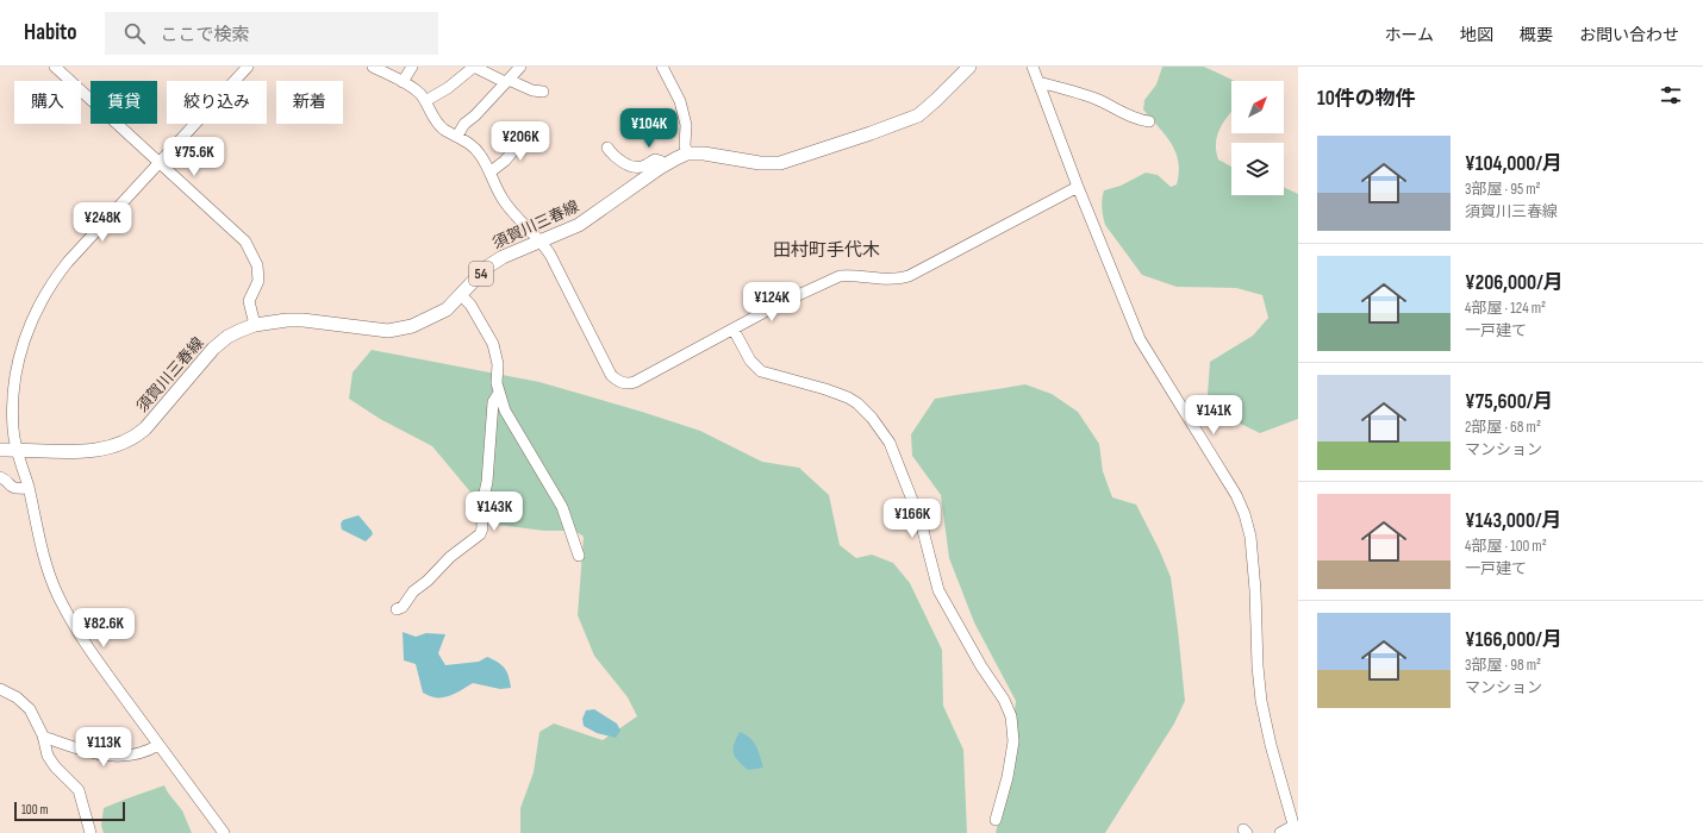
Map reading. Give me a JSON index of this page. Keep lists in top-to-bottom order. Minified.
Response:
{"streets":{"main road":["須賀川三春線","54"]},"districts":["田村町手代木"],"scale_bar":"100 m","north":"top right","page":{"header":"Habito","search":"ここで検索","nav":["ホーム","地図","概要","お問い合わせ"],"heading":"10件の物件","chip":["購入","賃貸","絞り込み","新着"],"price":["¥104K","¥206K","¥75.6K","¥248K","¥124K","¥141K","¥143K","¥166K","¥82.6K","¥113K"],"list":[{"name":"¥104,000/月","note":"3部屋 · 95 m² · 須賀川三春線"},{"name":"¥206,000/月","note":"4部屋 · 124 m² · 一戸建て"},{"name":"¥75,600/月","note":"2部屋 · 68 m² · マンション"},{"name":"¥143,000/月","note":"4部屋 · 100 m² · 一戸建て"},{"name":"¥166,000/月","note":"3部屋 · 98 m² · マンション"}],"scale":"100 m"}}
